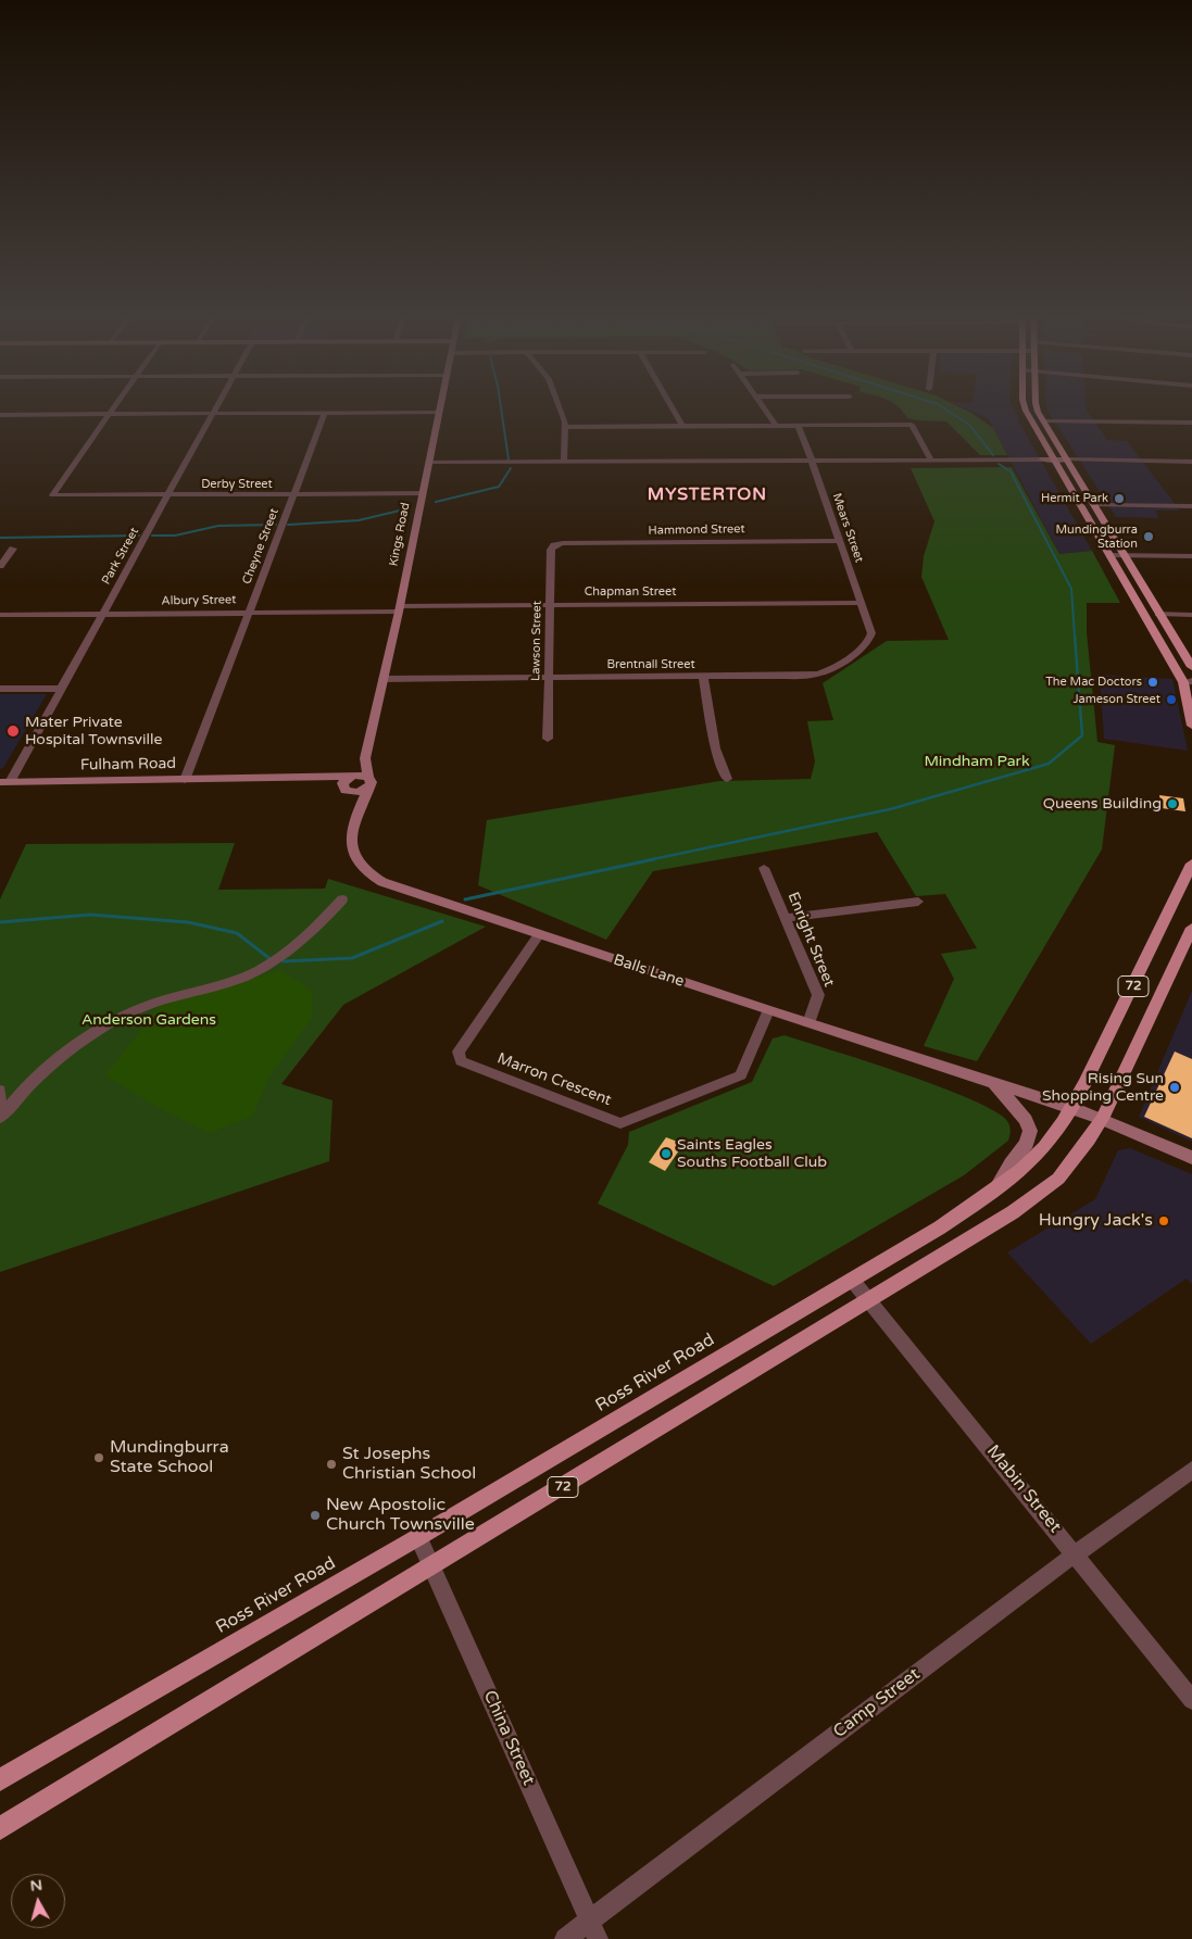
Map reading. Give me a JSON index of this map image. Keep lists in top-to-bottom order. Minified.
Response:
{"streets":{"main road":["Kings Road","Fulham Road","Balls Lane","72","Ross River Road"],"street":["Derby Street","Mears Street","Hammond Street","Cheyne Street","Park Street","Chapman Street","Albury Street","Lawson Street","Brentnall Street","Enright Street","Marron Crescent","Mabin Street","Camp Street","China Street"]},"crossings":[["Derby Street","Kings Road"],["Derby Street","Cheyne Street"],["Derby Street","Park Street"],["Mears Street","Hammond Street"],["Mears Street","Chapman Street"],["Mears Street","Brentnall Street"],["Hammond Street","Lawson Street"],["Kings Road","Chapman Street"],["Kings Road","Albury Street"],["Kings Road","Brentnall Street"],["Kings Road","Fulham Road"],["Kings Road","Balls Lane"],["Cheyne Street","Albury Street"],["Cheyne Street","Fulham Road"],["Park Street","Albury Street"],["Park Street","Fulham Road"],["Chapman Street","Albury Street"],["Chapman Street","Lawson Street"],["Chapman Street","Brentnall Street"],["Lawson Street","Brentnall Street"],["Fulham Road","Balls Lane"],["Enright Street","Balls Lane"],["Balls Lane","72"],["Balls Lane","Marron Crescent"],["Balls Lane","Ross River Road"],["72","Mabin Street"],["72","China Street"],["Ross River Road","Mabin Street"],["Ross River Road","China Street"],["Mabin Street","Camp Street"],["Camp Street","China Street"]],"districts":["MYSTERTON"],"parks":["Mindham Park","Anderson Gardens"],"places":["Hermit Park","Mundingburra Station","The Mac Doctors","Jameson Street","Mater Private Hospital Townsville","Queens Building","Rising Sun Shopping Centre","Saints Eagles Souths Football Club","Hungry Jack's","Mundingburra State School","St Josephs Christian School","New Apostolic Church Townsville"],"north":"top"}
